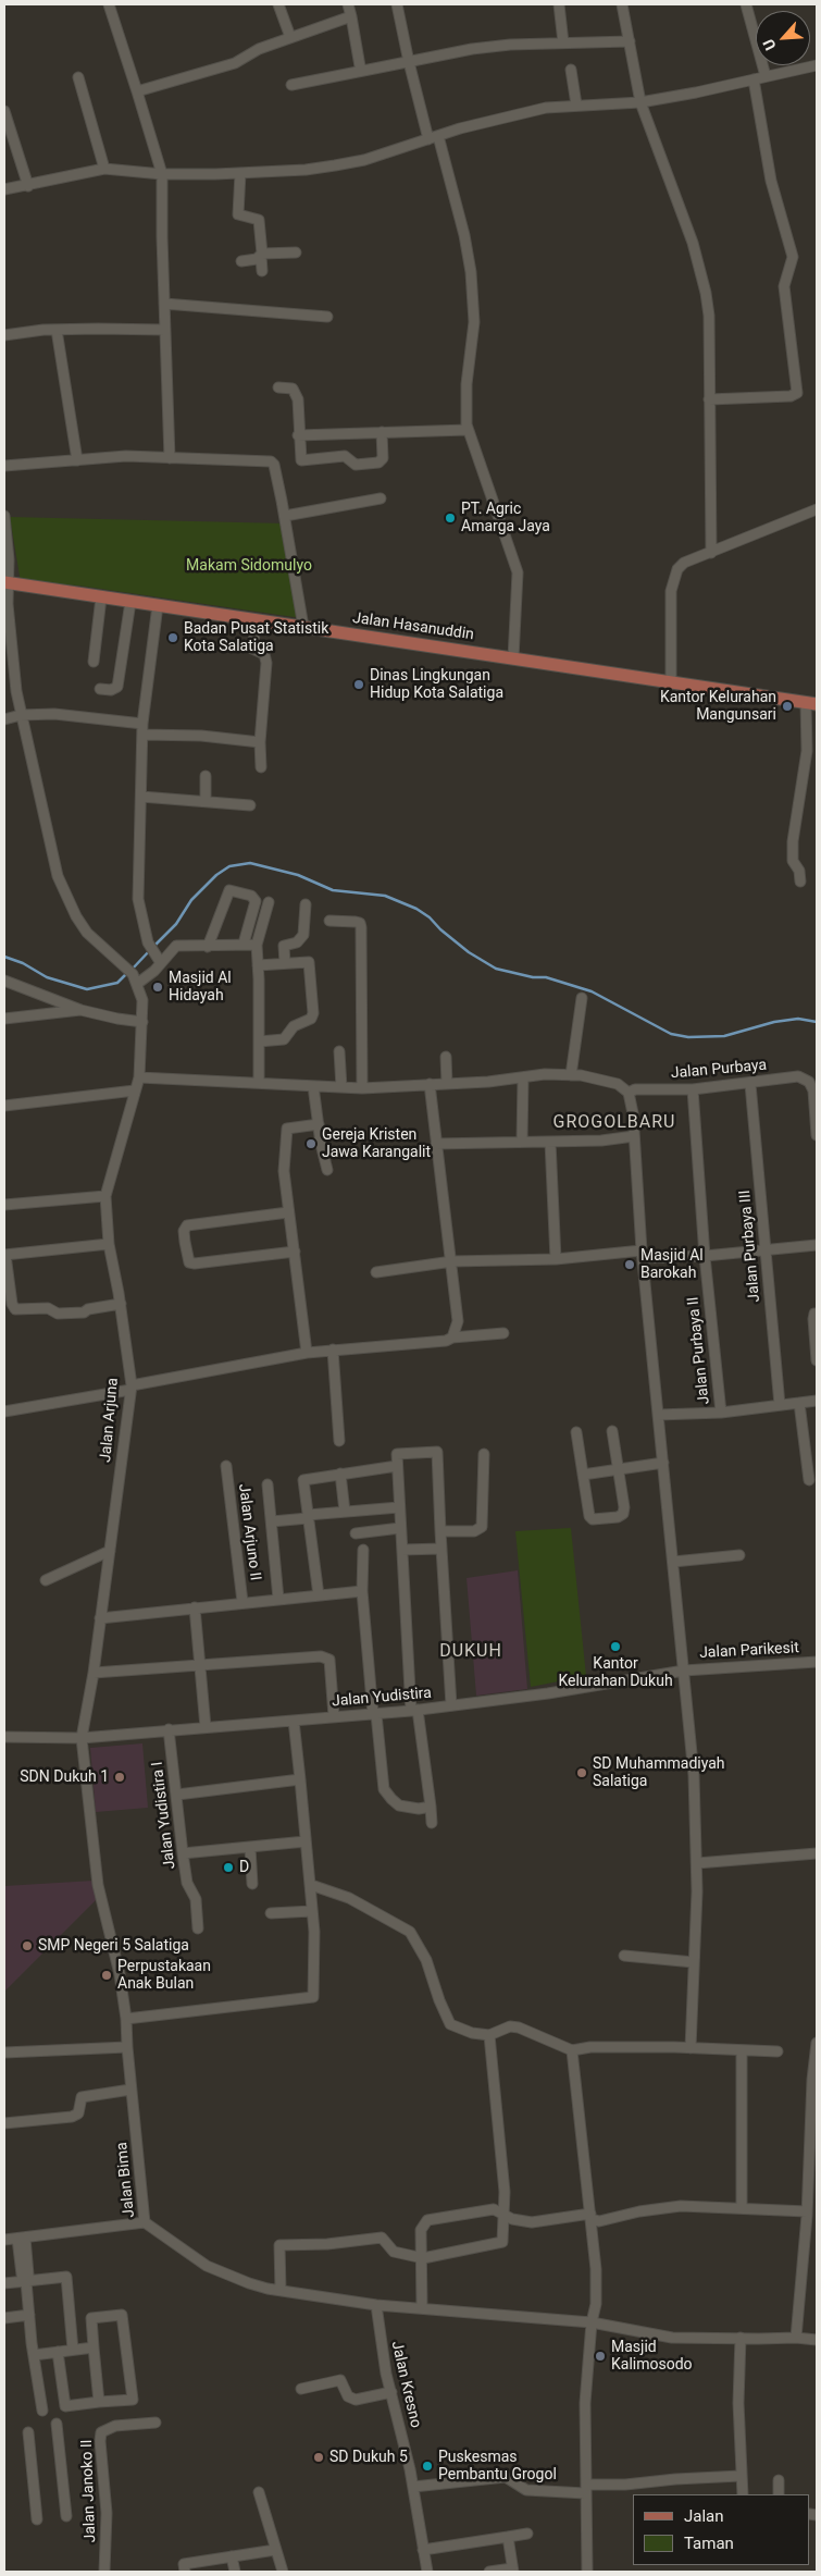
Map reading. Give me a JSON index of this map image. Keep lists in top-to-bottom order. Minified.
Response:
{"streets":{"main road":["Jalan Hasanuddin"],"street":["Jalan Purbaya","Jalan Purbaya III","Jalan Purbaya II","Jalan Arjuna","Jalan Arjuno II","Jalan Parikesit","Jalan Yudistira","Jalan Yudistira I","Jalan Bima","Jalan Kresno","Jalan Janoko II"]},"crossings":[["Jalan Purbaya","Jalan Purbaya III"],["Jalan Purbaya","Jalan Purbaya II"],["Jalan Arjuna","Jalan Yudistira"],["Jalan Arjuna","Jalan Bima"],["Jalan Parikesit","Jalan Yudistira"],["Jalan Yudistira","Jalan Yudistira I"],["Jalan Yudistira","Jalan Bima"],["Jalan Bima","Jalan Kresno"]],"districts":["GROGOLBARU","DUKUH"],"parks":["Makam Sidomulyo"],"places":["PT. Agric Amarga Jaya","Badan Pusat Statistik Kota Salatiga","Dinas Lingkungan Hidup Kota Salatiga","Kantor Kelurahan Mangunsari","Masjid Al Hidayah","Gereja Kristen Jawa Karangalit","Masjid Al Barokah","Kantor Kelurahan Dukuh","SD Muhammadiyah Salatiga","SDN Dukuh 1","D","SMP Negeri 5 Salatiga","Perpustakaan Anak Bulan","Masjid Kalimosodo","SD Dukuh 5","Puskesmas Pembantu Grogol"],"legend":["Jalan","Taman"],"north":"bottom left"}
